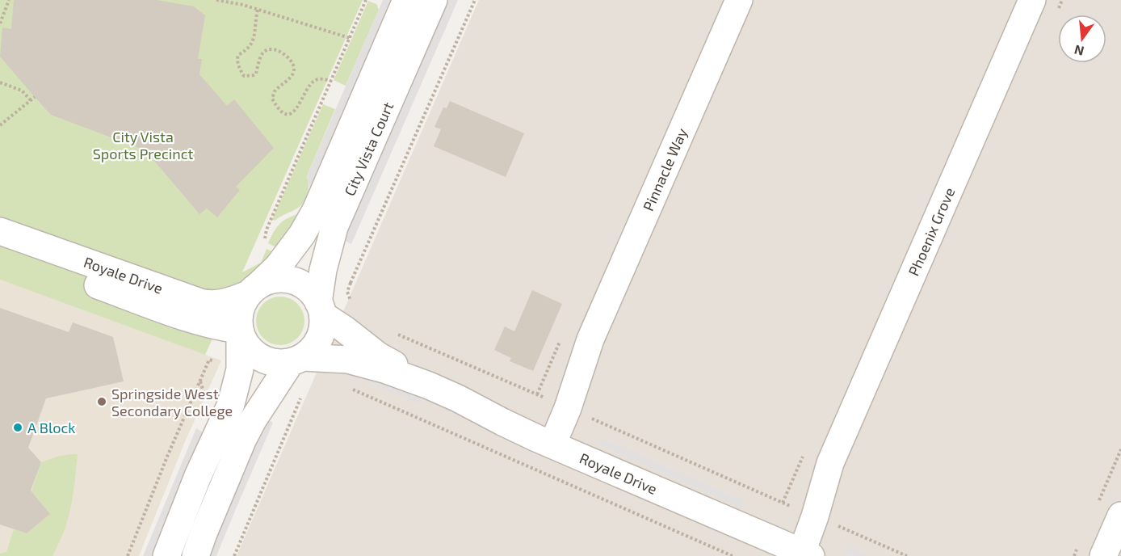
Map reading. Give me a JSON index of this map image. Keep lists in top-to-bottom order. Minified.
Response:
{"streets":{"street":["City Vista Court","Pinnacle Way","Phoenix Grove","Royale Drive"]},"crossings":[["City Vista Court","Royale Drive"],["Pinnacle Way","Royale Drive"],["Phoenix Grove","Royale Drive"]],"parks":["City Vista Sports Precinct"],"places":["Springside West Secondary College","A Block"],"north":"bottom"}
